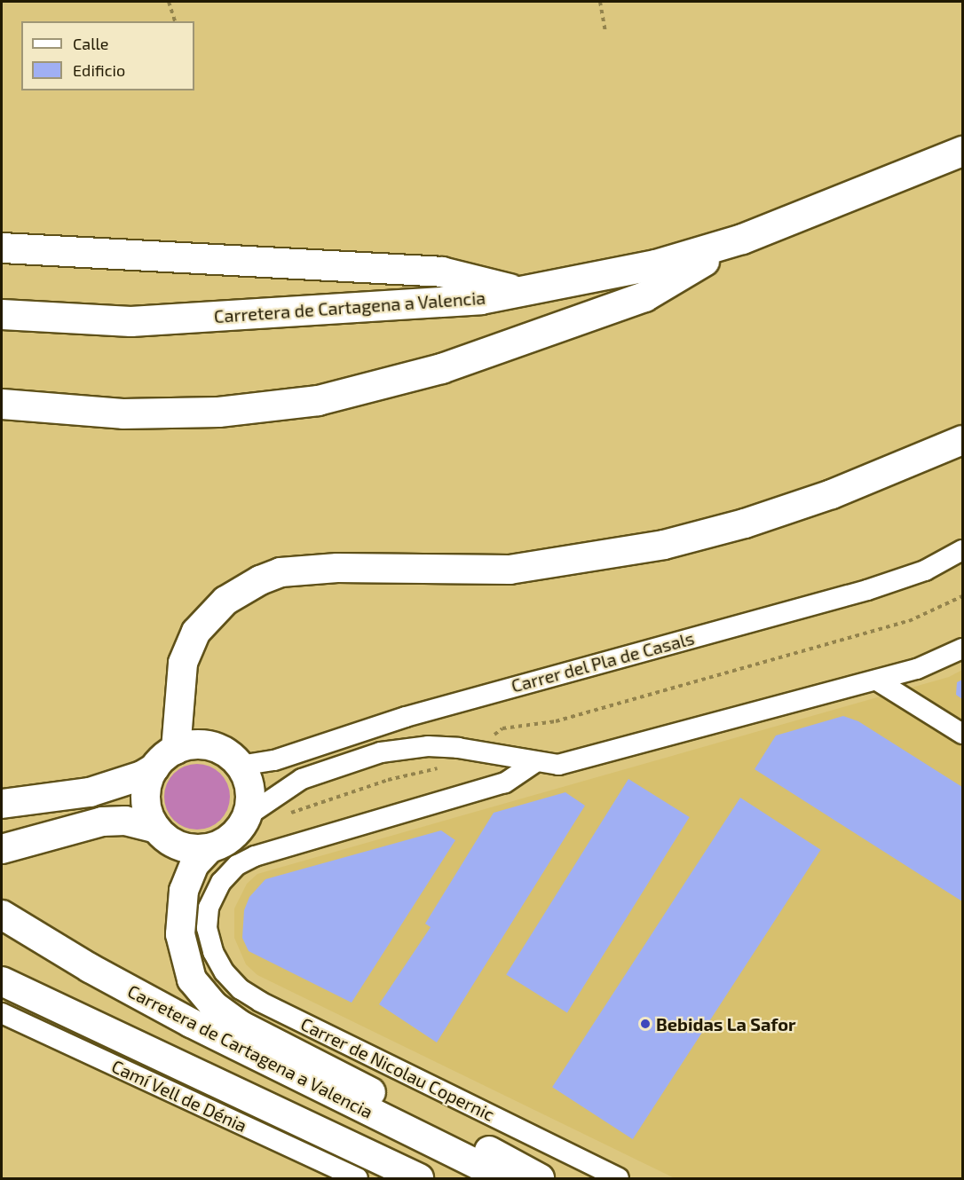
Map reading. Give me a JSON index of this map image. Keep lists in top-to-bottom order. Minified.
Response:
{"streets":{"highway":["Carretera de Cartagena a Valencia"],"street":["Carrer del Pla de Casals","Carrer de Nicolau Copernic","Camí Vell de Dénia"]},"places":["Bebidas La Safor"],"legend":["Calle","Edificio"]}
